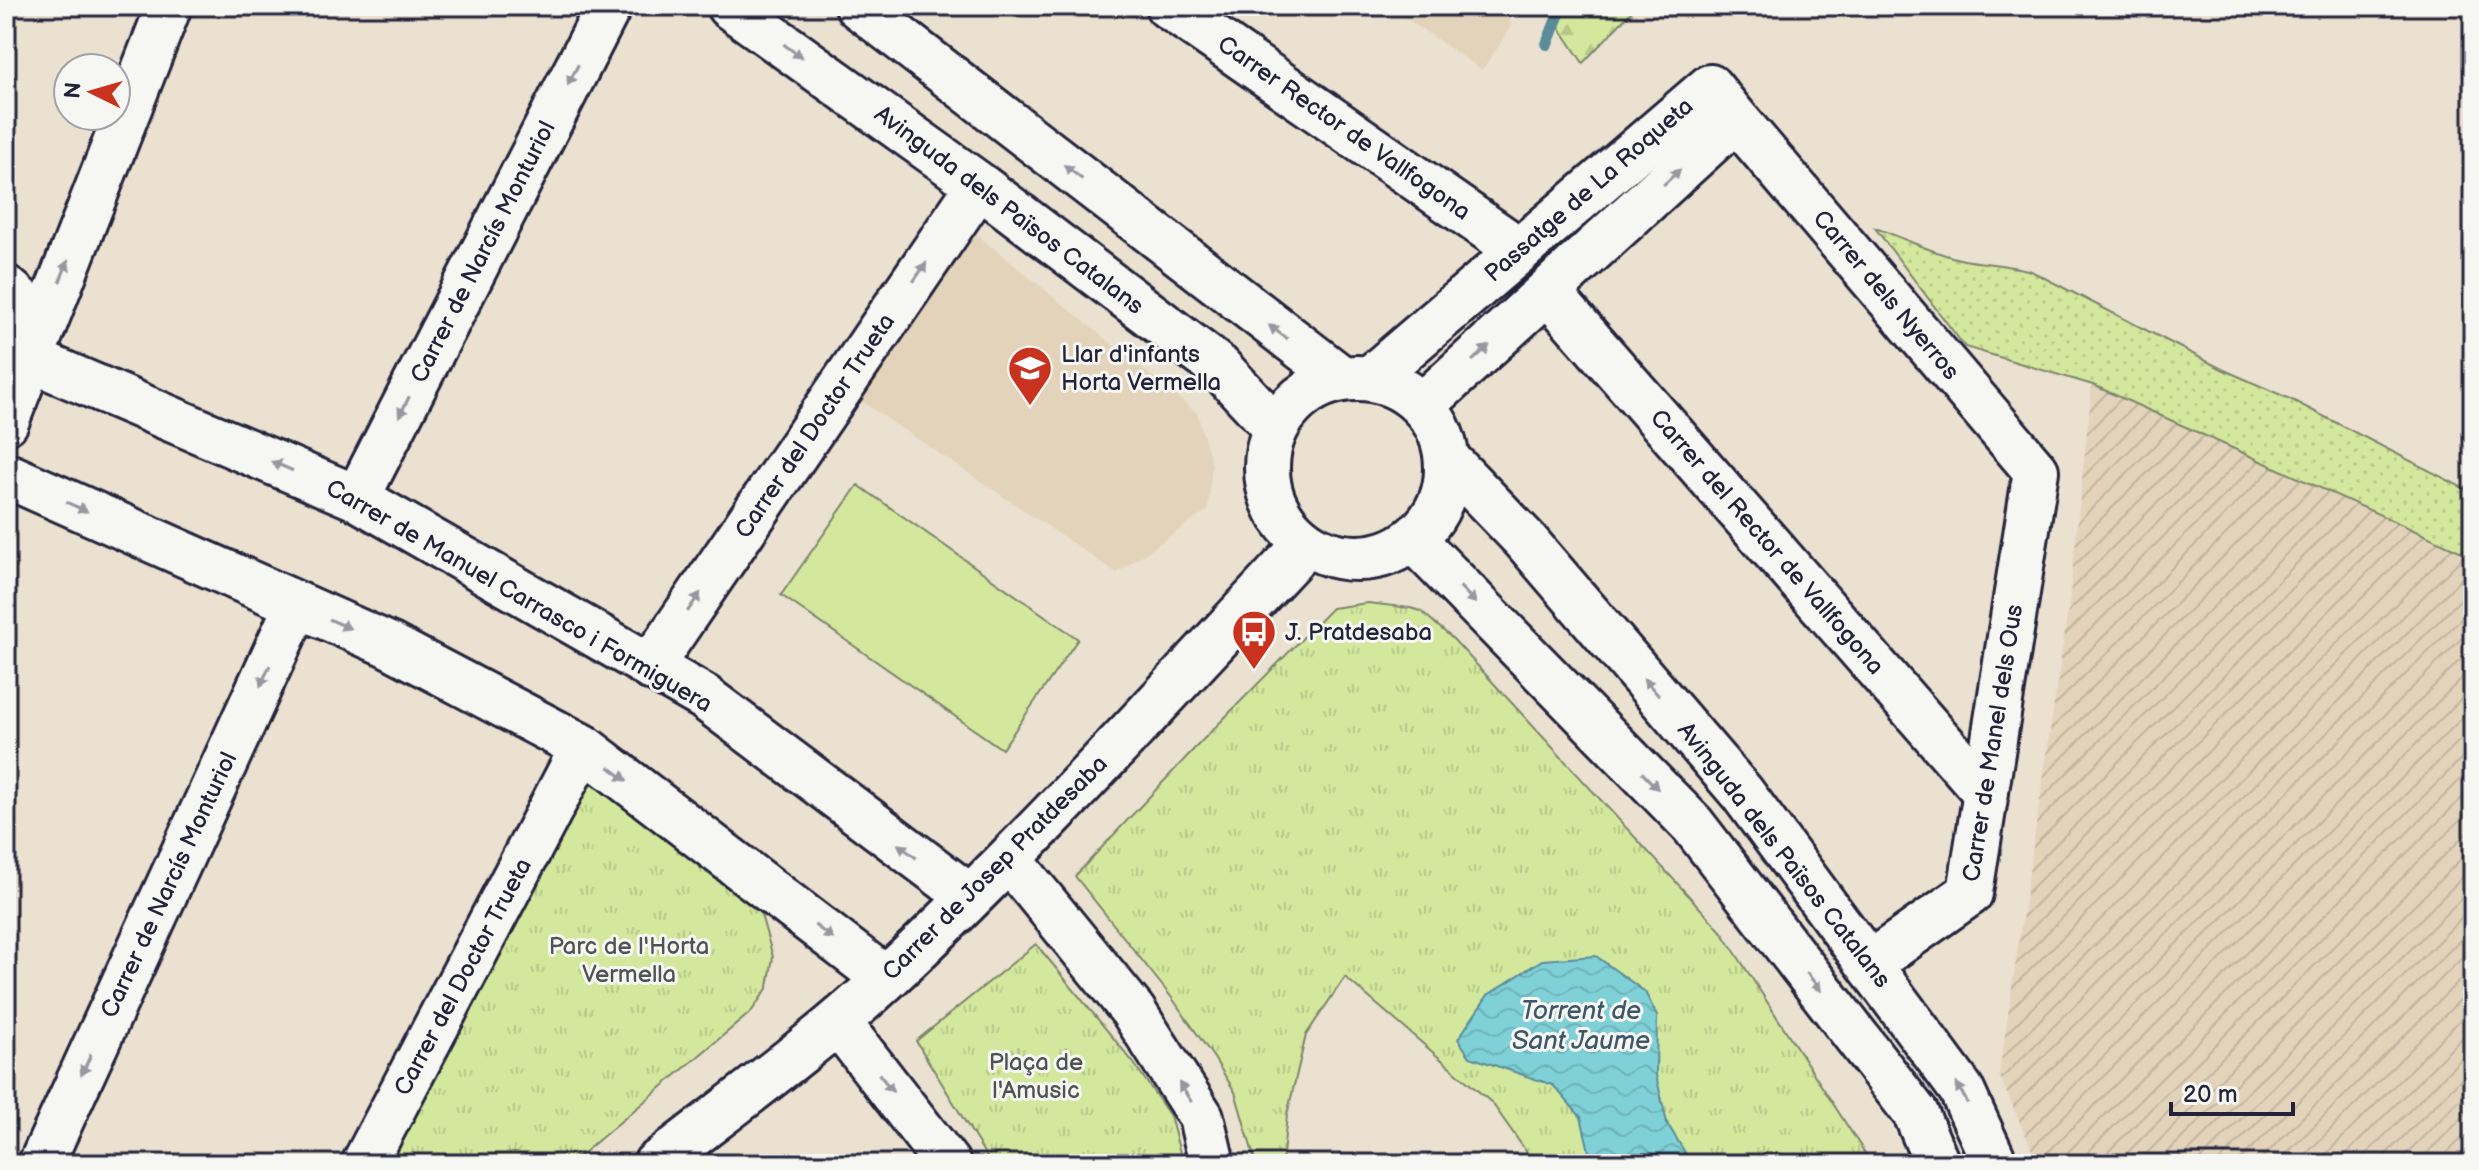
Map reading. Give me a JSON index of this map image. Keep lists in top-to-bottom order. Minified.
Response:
{"streets":{"street":["Carrer Rector de Vallfogona","Passatge de La Roqueta","Avinguda dels Països Catalans","Carrer de Narcís Monturiol","Carrer dels Nyerros","Carrer del Doctor Trueta","Carrer del Rector de Vallfogona","Carrer de Manuel Carrasco i Formiguera","Carrer de Manel dels Ous","Carrer de Josep Pratdesaba"]},"crossings":[["Carrer Rector de Vallfogona","Passatge de La Roqueta"],["Passatge de La Roqueta","Avinguda dels Països Catalans"],["Passatge de La Roqueta","Carrer dels Nyerros"],["Passatge de La Roqueta","Carrer del Rector de Vallfogona"],["Passatge de La Roqueta","Carrer de Josep Pratdesaba"],["Avinguda dels Països Catalans","Carrer del Doctor Trueta"],["Avinguda dels Països Catalans","Carrer de Manel dels Ous"],["Avinguda dels Països Catalans","Carrer de Josep Pratdesaba"],["Carrer de Narcís Monturiol","Carrer de Manuel Carrasco i Formiguera"],["Carrer dels Nyerros","Carrer de Manel dels Ous"],["Carrer del Doctor Trueta","Carrer de Manuel Carrasco i Formiguera"],["Carrer del Rector de Vallfogona","Carrer de Manel dels Ous"],["Carrer de Manuel Carrasco i Formiguera","Carrer de Josep Pratdesaba"]],"one_way":["Carrer del Doctor Trueta"],"water":["Torrent de Sant Jaume"],"parks":["Parc de l'Horta Vermella","Plaça de l'Amusic"],"places":{"school or university":["Llar d'infants Horta Vermella"],"bus stop":["J. Pratdesaba"]},"scale_bar":"20 m","north":"left"}
